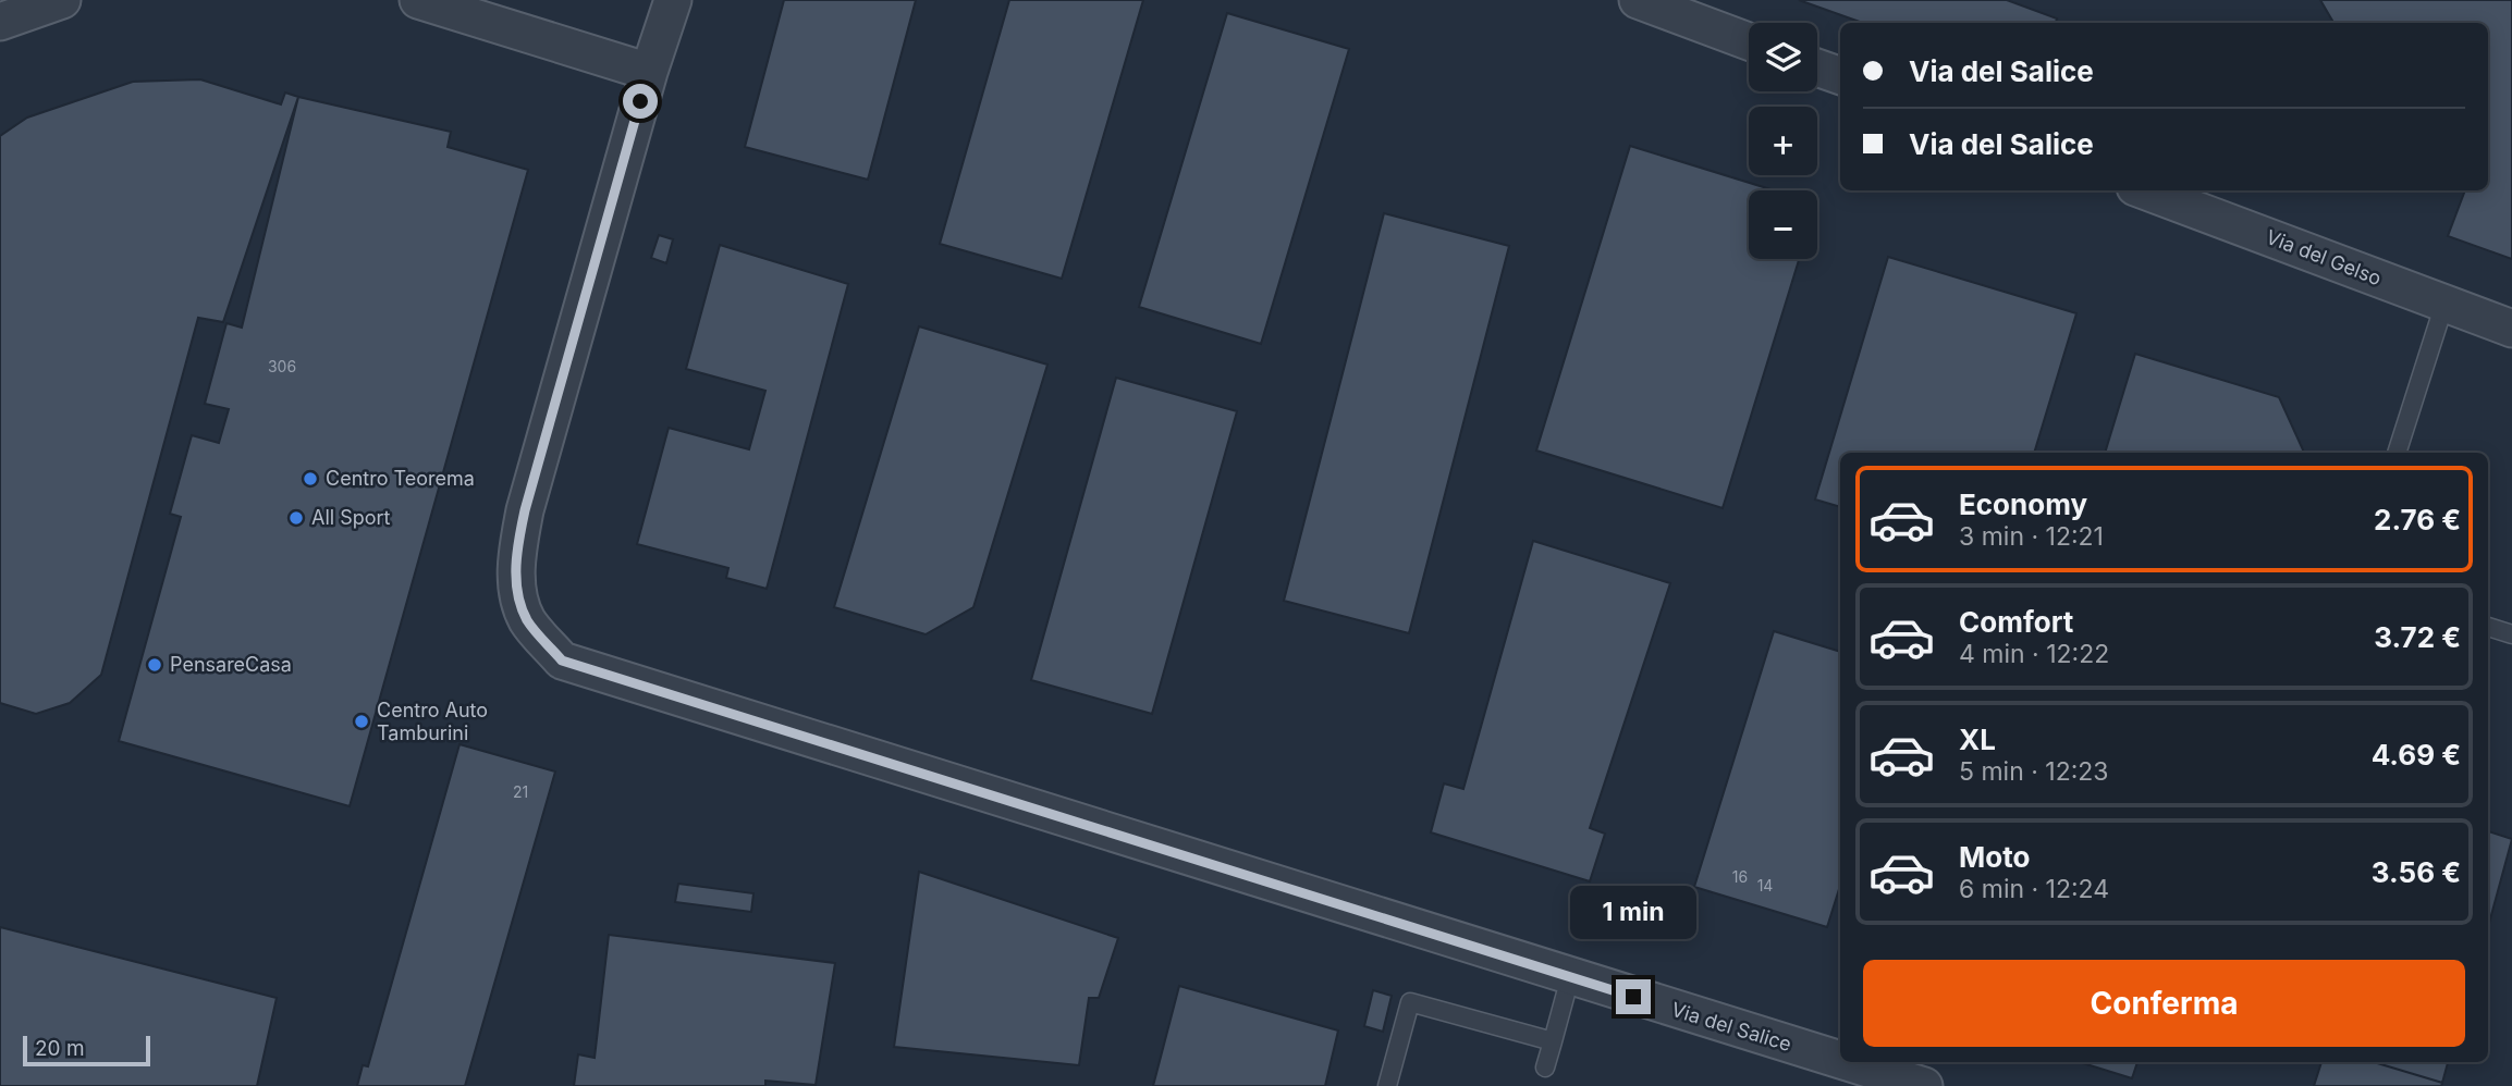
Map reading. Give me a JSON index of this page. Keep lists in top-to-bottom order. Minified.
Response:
{"streets":{"street":["Via del Gelso","Via del Salice"]},"places":["Centro Teorema","All Sport","PensareCasa","Centro Auto Tamburini"],"house_numbers":["306","21","16","14"],"scale_bar":"20 m","page":{"map_buttons":["+","−"],"banner":["Via del Salice","Via del Salice"],"list":[{"name":"Economy","note":"3 min · 12:21","value":"2.76 €"},{"name":"Comfort","note":"4 min · 12:22","value":"3.72 €"},{"name":"XL","note":"5 min · 12:23","value":"4.69 €"},{"name":"Moto","note":"6 min · 12:24","value":"3.56 €"}],"bubble":"1 min","buttons":"Conferma","scale":"20 m"}}
